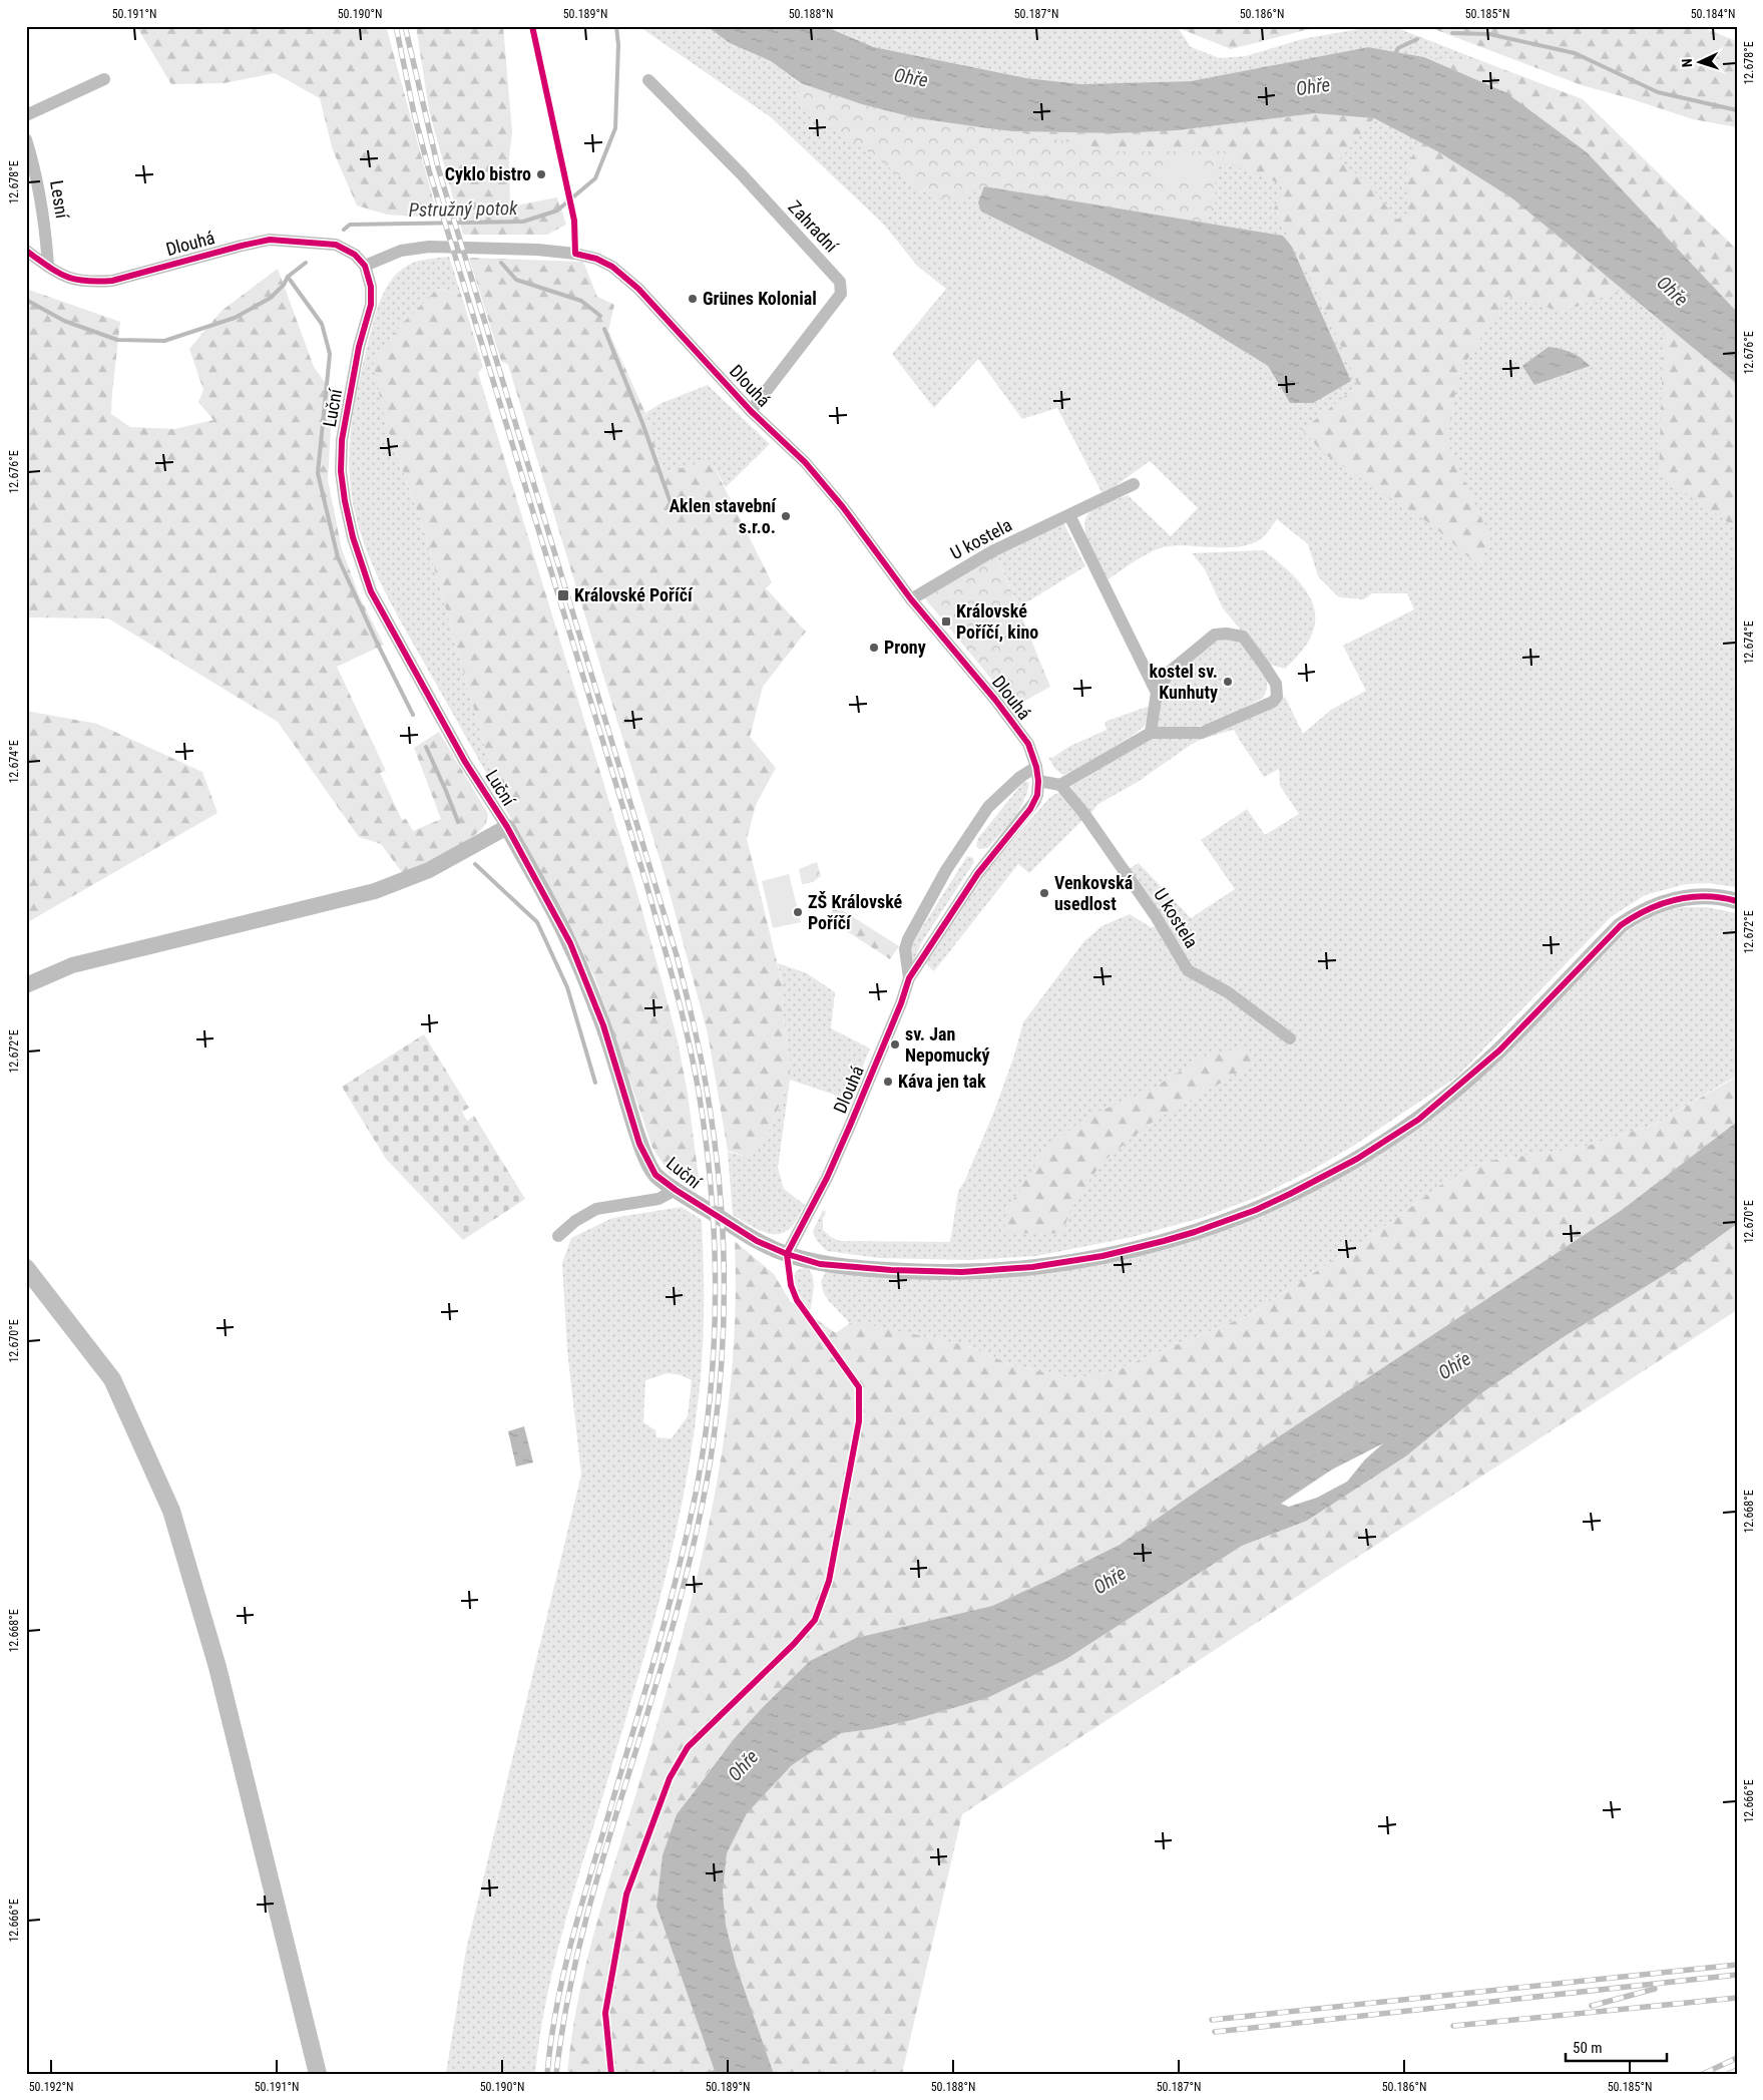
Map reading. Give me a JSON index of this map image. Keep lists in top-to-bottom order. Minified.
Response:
{"streets":{"street":["Lesní","Zahradní","Dlouhá","Luční","U kostela"]},"crossings":[["Lesní","Dlouhá"],["Zahradní","Dlouhá"],["Dlouhá","Luční"],["Dlouhá","U kostela"]],"water":["Ohře","Pstružný potok"],"places":{"other":["Cyklo bistro","Grünes Kolonial","Aklen stavební s.r.o.","Prony","kostel sv. Kunhuty","Venkovská usedlost","ZŠ Královské Poříčí","sv. Jan Nepomucký","Káva jen tak"],"transit":["Královské Poříčí","Královské Poříčí, kino"]},"scale_bar":"50 m","north":"left","coordinates":["50.191°N","50.190°N","50.189°N","50.188°N","50.187°N","50.186°N","50.185°N","50.184°N","12.678°E","12.676°E","12.674°E","12.672°E","12.670°E","12.668°E","12.666°E","50.192°N"]}
